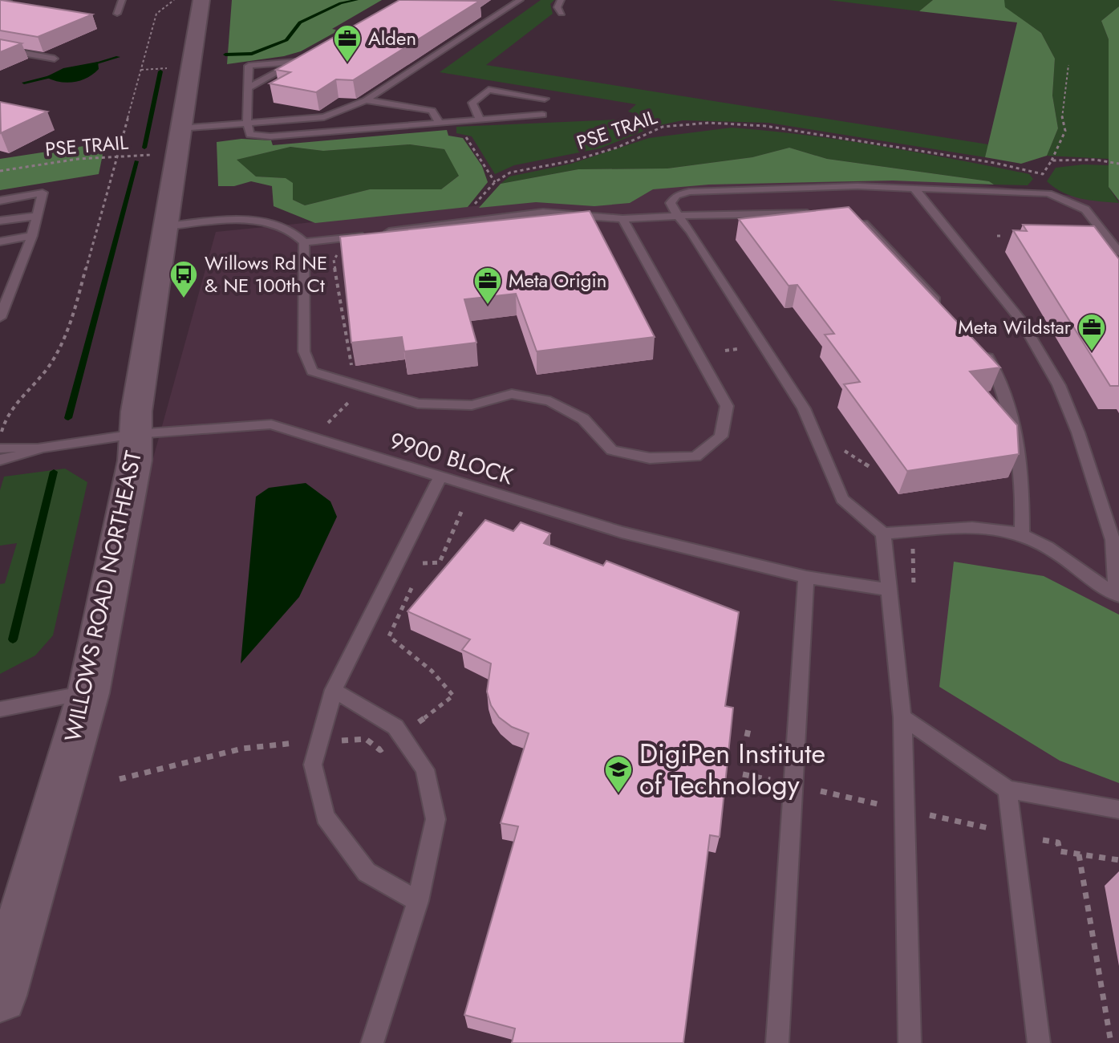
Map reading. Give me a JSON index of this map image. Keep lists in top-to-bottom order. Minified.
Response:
{"streets":{"main road":["WILLOWS ROAD NORTHEAST"],"lane":["9900 BLOCK"],"path":["PSE TRAIL"]},"crossings":[["PSE TRAIL","WILLOWS ROAD NORTHEAST"],["9900 BLOCK","WILLOWS ROAD NORTHEAST"]],"places":{"office":["Alden","Meta Origin","Meta Wildstar"],"bus stop":["Willows Rd NE & NE 100th Ct"],"school or university":["DigiPen Institute of Technology"]}}
